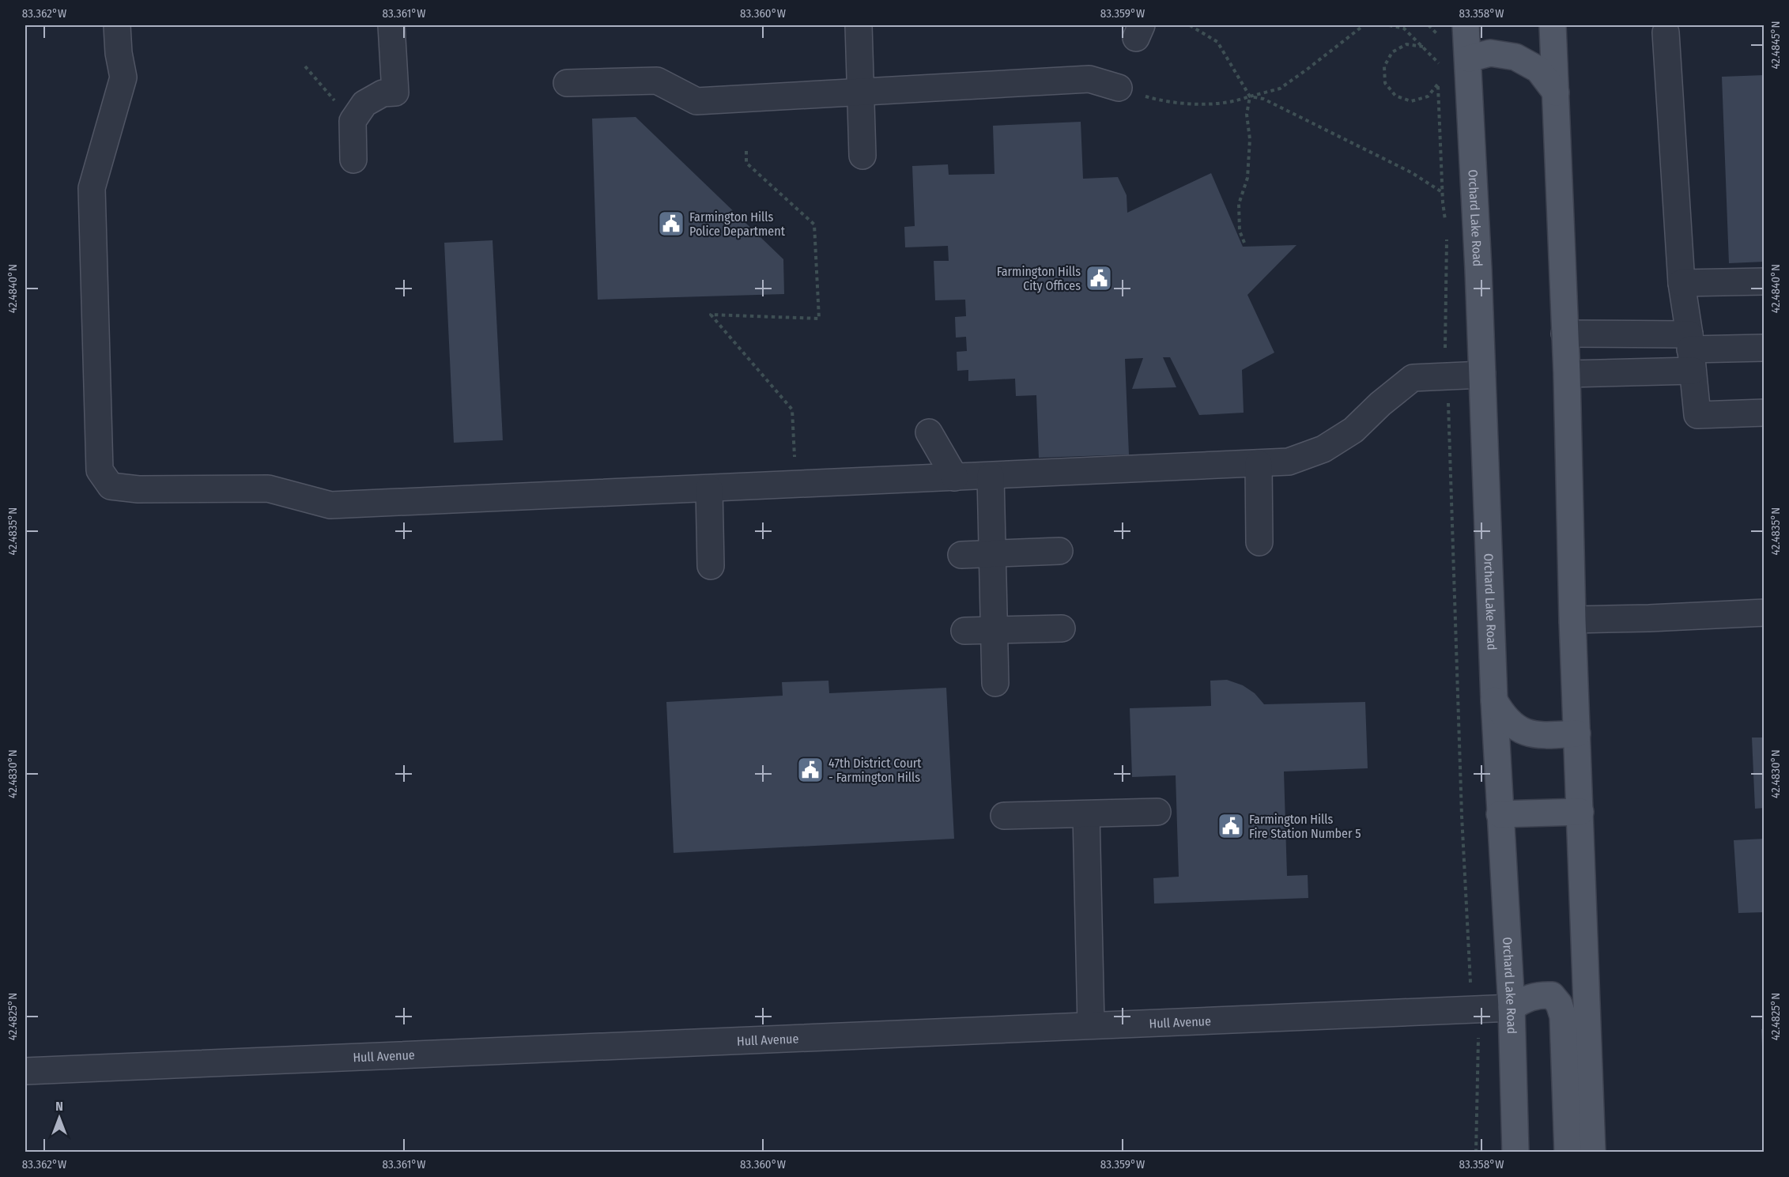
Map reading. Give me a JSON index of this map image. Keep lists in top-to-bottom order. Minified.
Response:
{"streets":{"main road":["Orchard Lake Road"],"street":["Hull Avenue"]},"crossings":[["Orchard Lake Road","Hull Avenue"]],"places":{"public building":["Farmington Hills Police Department","Farmington Hills City Offices","47th District Court - Farmington Hills","Farmington Hills Fire Station Number 5"]},"north":"top","coordinates":["83.362°W","83.361°W","83.360°W","83.359°W","83.358°W","42.4845°N","42.4840°N","42.4835°N","42.4830°N","42.4825°N"]}
